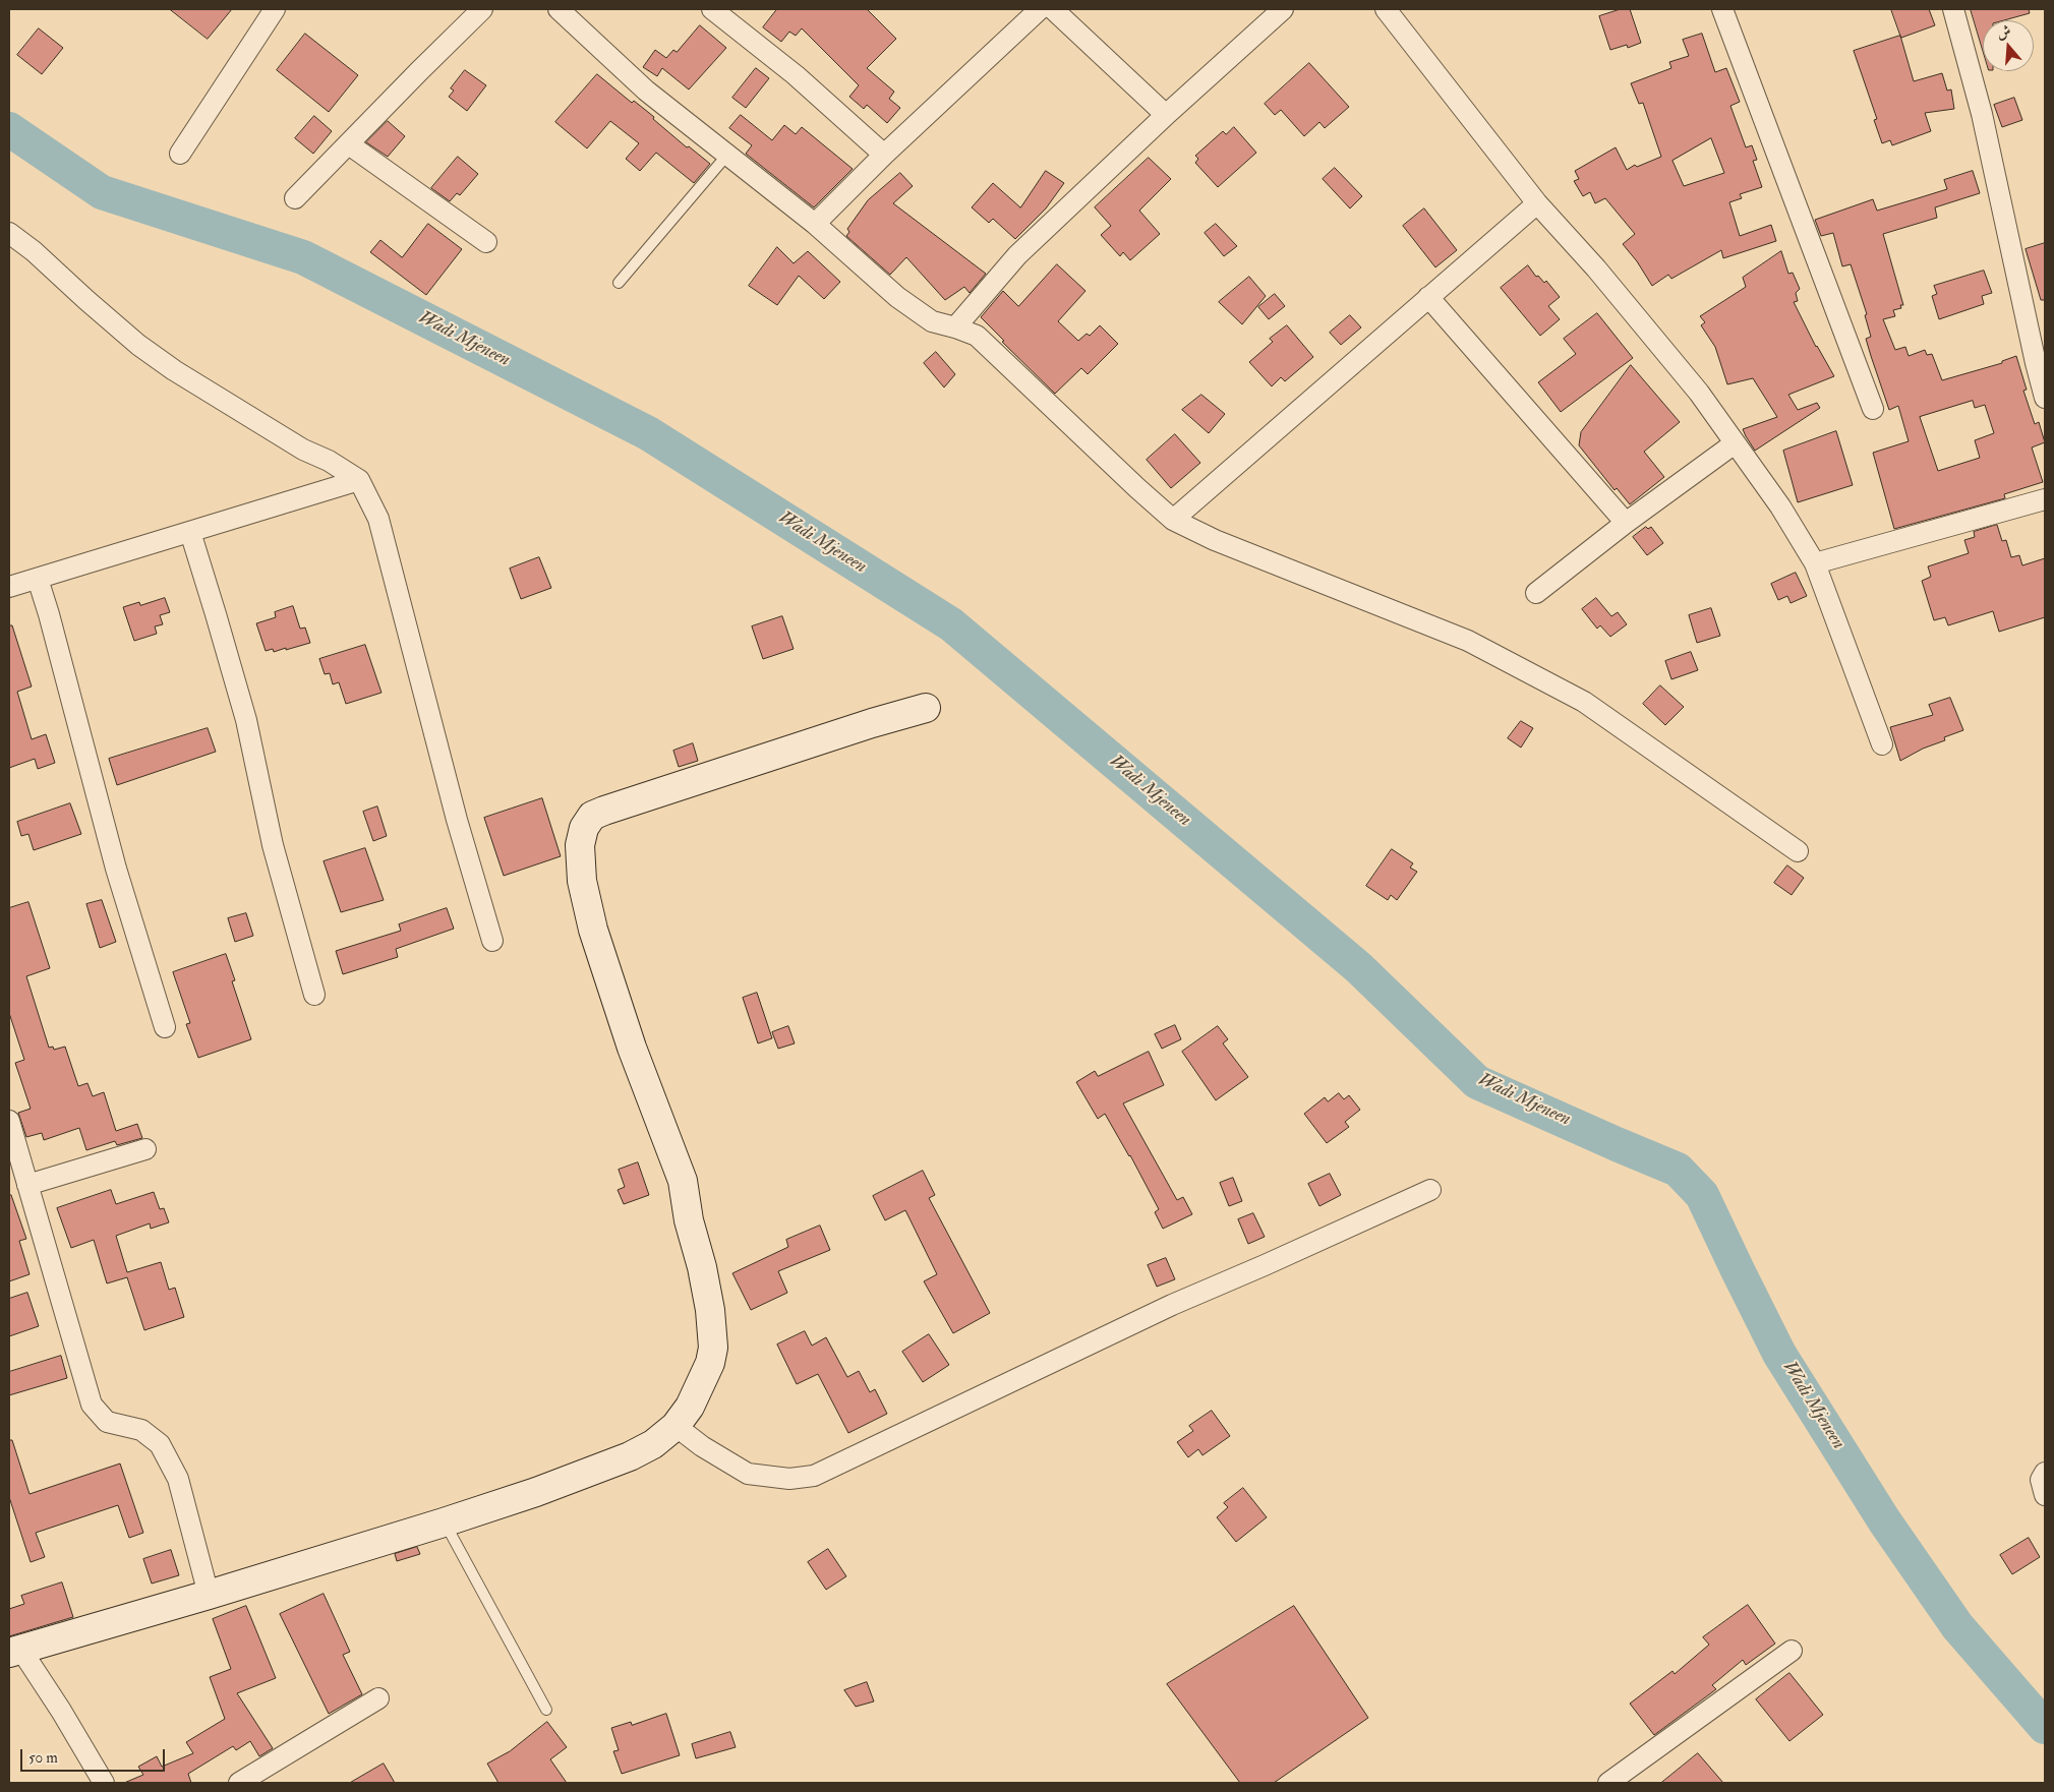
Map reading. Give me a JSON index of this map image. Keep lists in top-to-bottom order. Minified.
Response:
{"water":["Wadi Mjeneen"],"scale_bar":"50 m","north":"top"}
